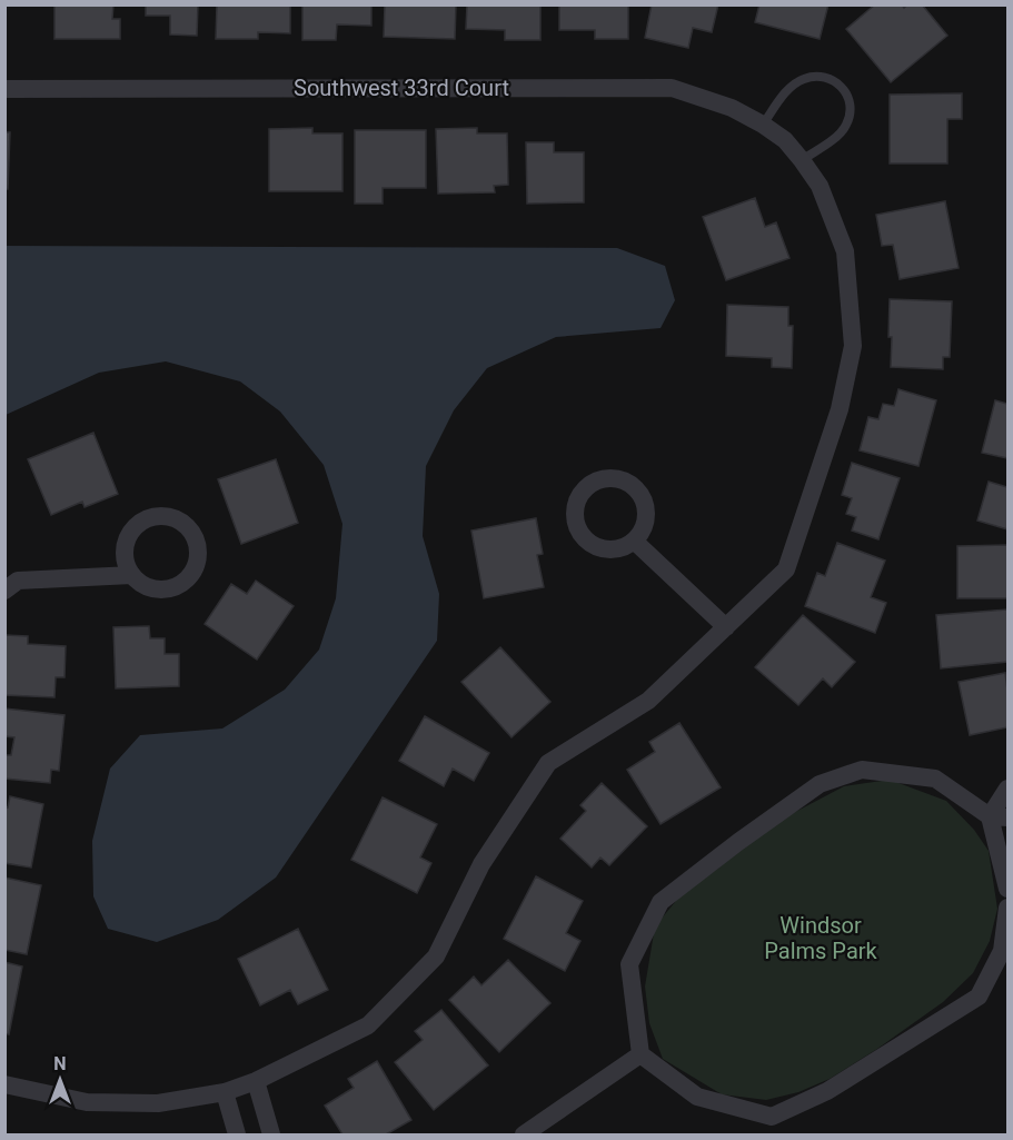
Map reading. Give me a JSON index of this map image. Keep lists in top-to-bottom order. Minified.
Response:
{"streets":{"street":["Southwest 33rd Court"]},"parks":["Windsor Palms Park"],"north":"top"}
